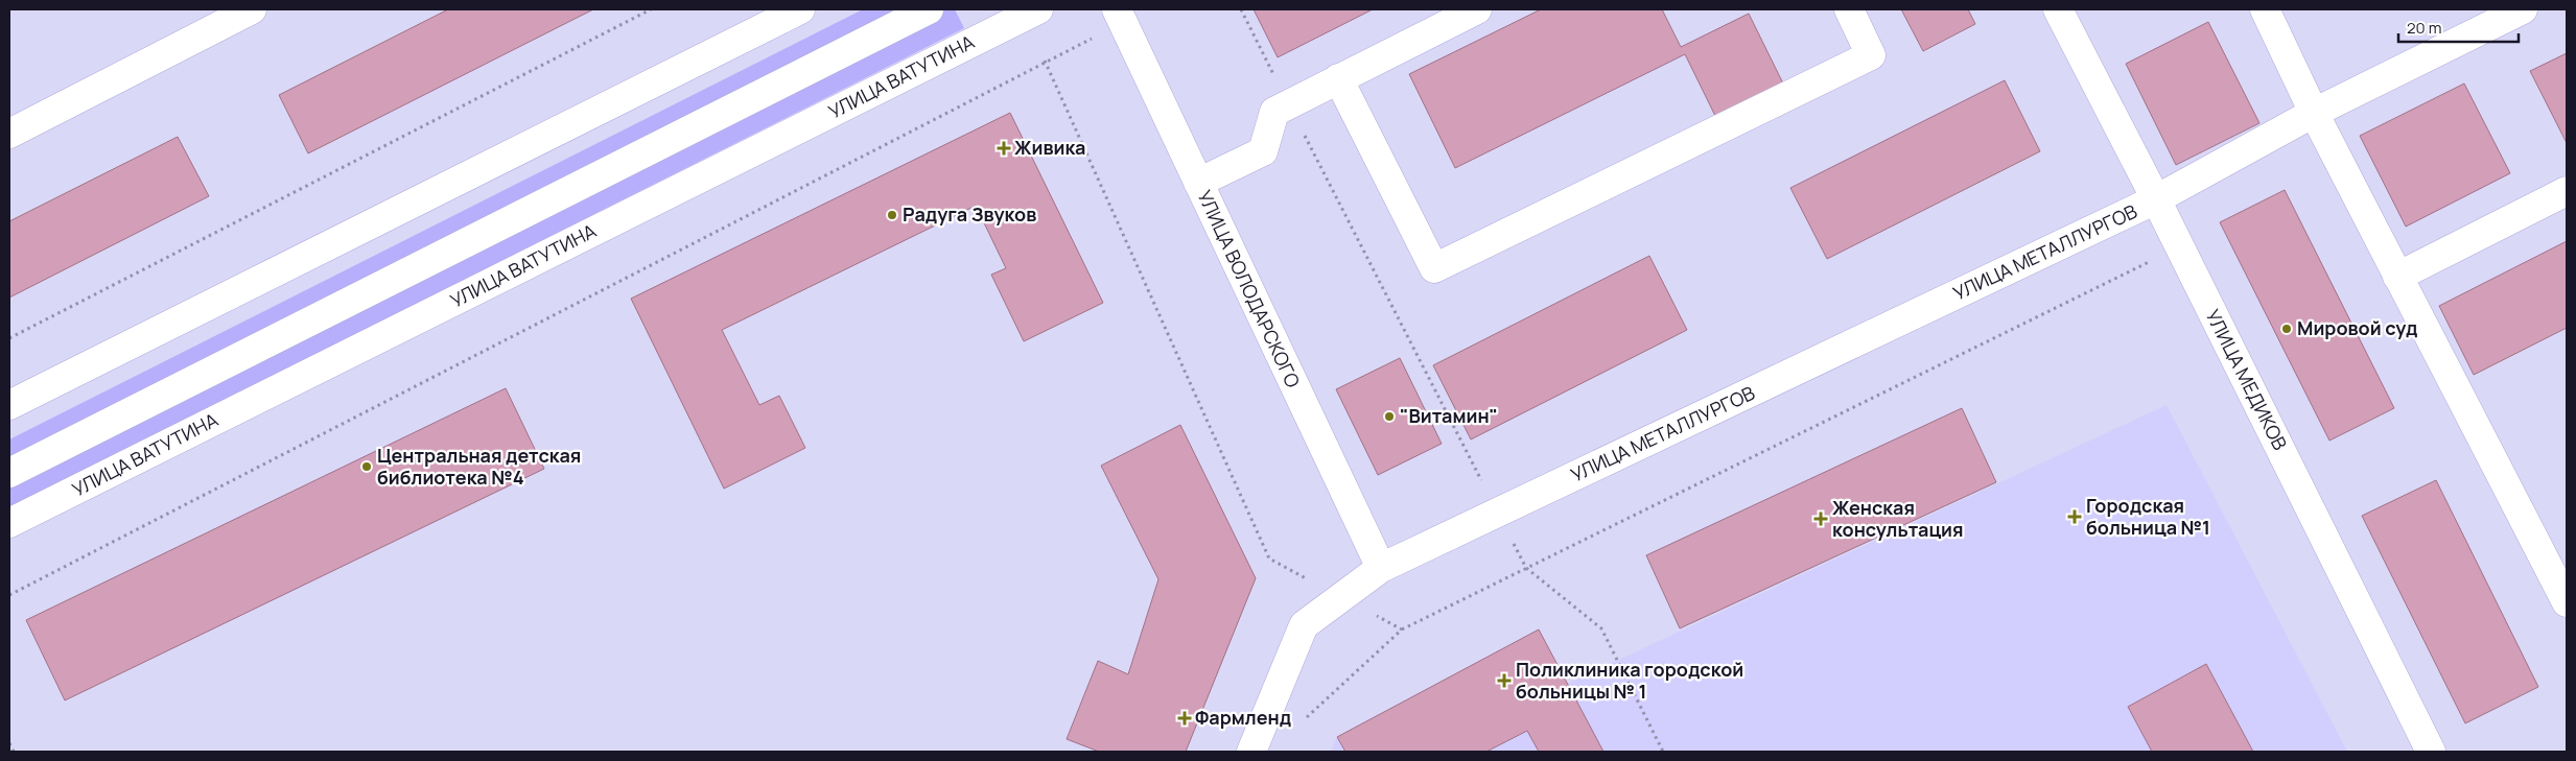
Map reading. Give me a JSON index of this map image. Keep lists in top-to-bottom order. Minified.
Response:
{"streets":{"street":["УЛИЦА ВАТУТИНА","УЛИЦА МЕТАЛЛУРГОВ","УЛИЦА ВОЛОДАРСКОГО","УЛИЦА МЕДИКОВ"]},"crossings":[["УЛИЦА МЕТАЛЛУРГОВ","УЛИЦА ВОЛОДАРСКОГО"],["УЛИЦА МЕТАЛЛУРГОВ","УЛИЦА МЕДИКОВ"]],"places":{"health":["Живика","Городская больница №1","Женская консультация","Поликлиника городской больницы № 1","Фармленд"],"other":["Радуга Звуков","Мировой суд","\"Витамин\"","Центральная детская библиотека №4"]},"scale_bar":"20 m"}
